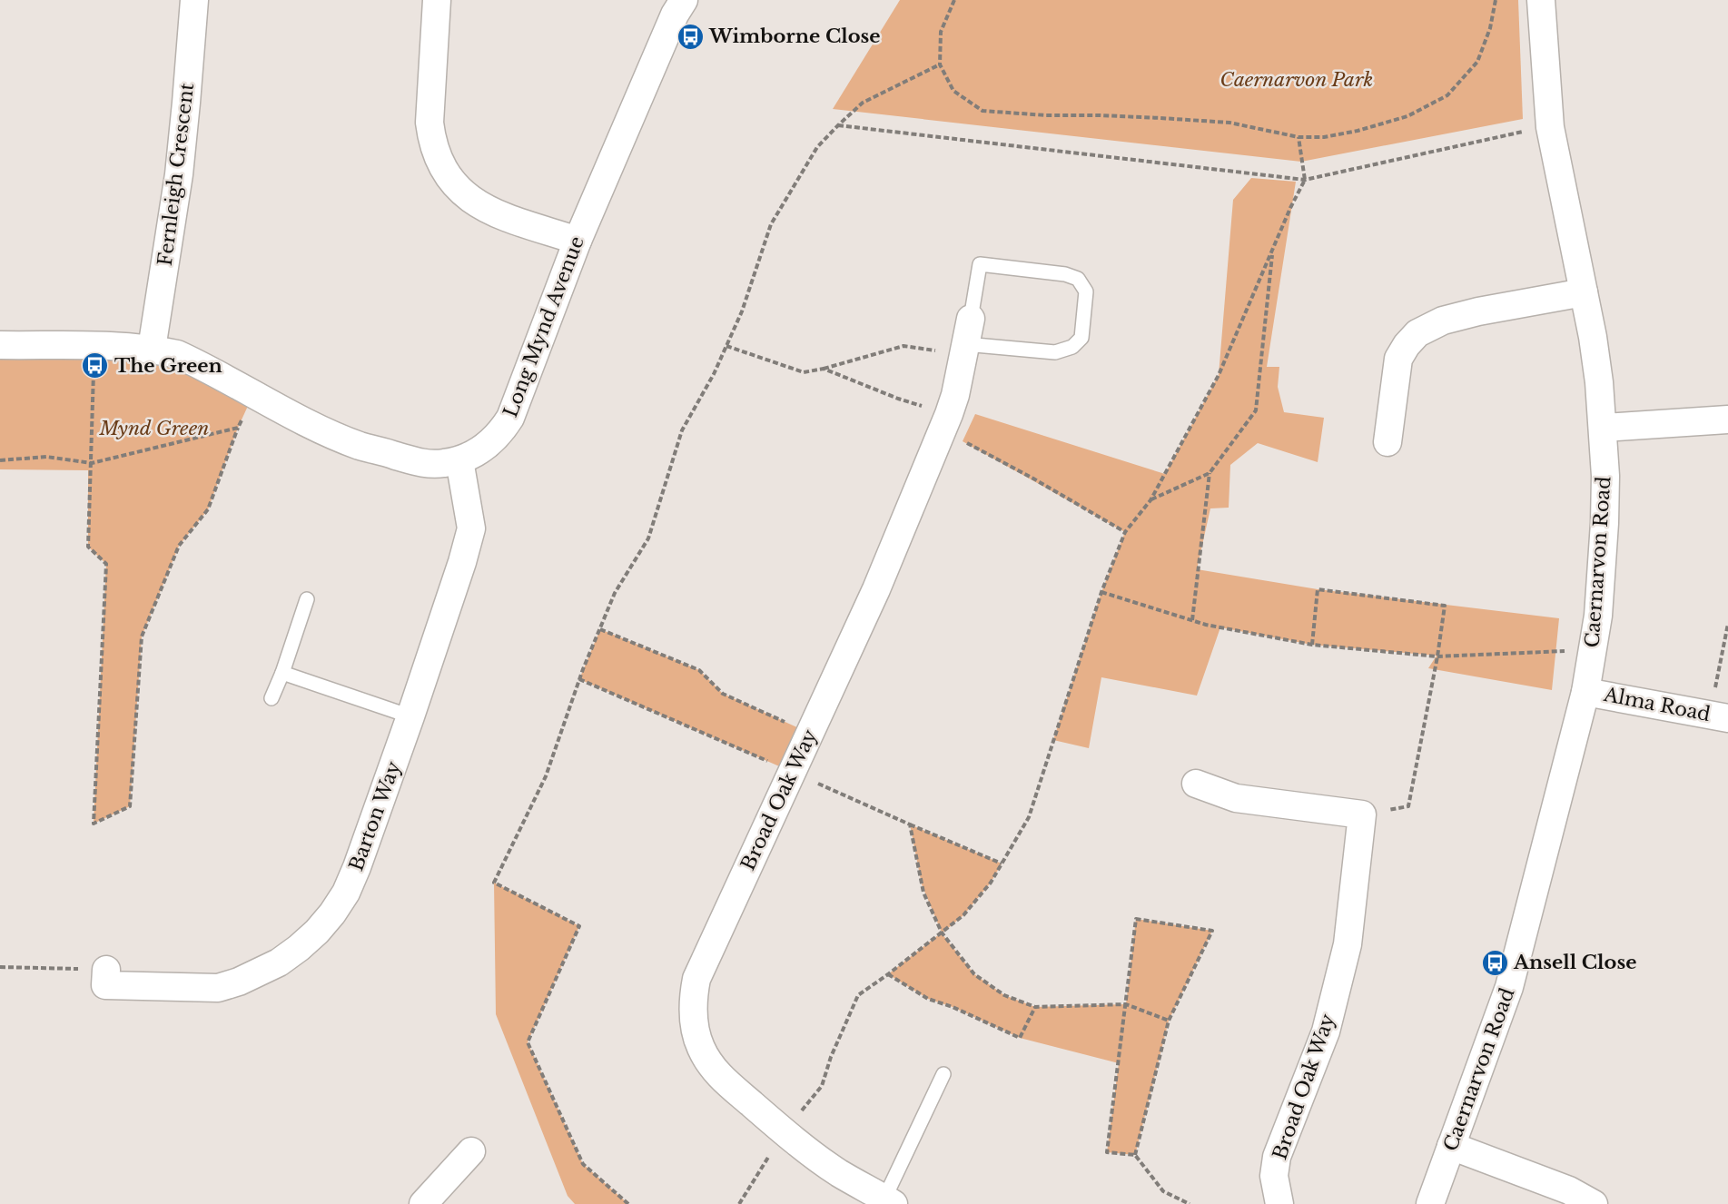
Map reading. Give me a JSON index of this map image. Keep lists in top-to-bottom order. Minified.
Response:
{"streets":{"street":["Fernleigh Crescent","Long Mynd Avenue","Caernarvon Road","Alma Road","Broad Oak Way","Barton Way"]},"crossings":[["Fernleigh Crescent","Long Mynd Avenue"],["Long Mynd Avenue","Barton Way"],["Caernarvon Road","Alma Road"]],"parks":["Caernarvon Park","Mynd Green"],"places":{"bus stop":["Wimborne Close","The Green","Ansell Close"]}}
